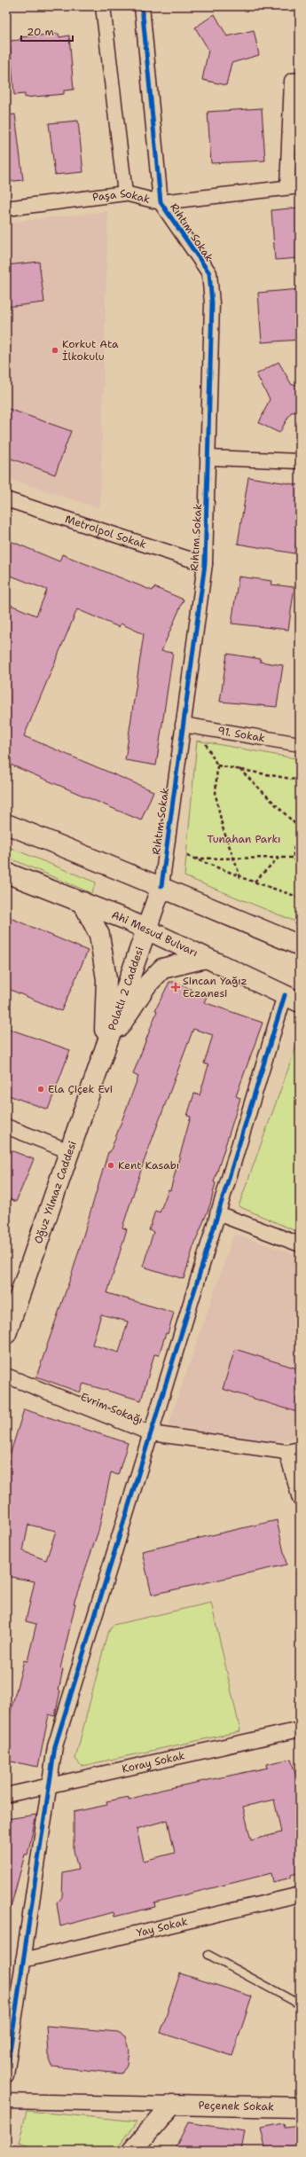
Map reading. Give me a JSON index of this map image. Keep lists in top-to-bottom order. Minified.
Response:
{"streets":{"main road":["Ahi Mesud Bulvarı","Polatlı 2 Caddesi","Oğuz Yılmaz Caddesi","Peçenek Sokak"],"street":["Paşa Sokak","Rıhtım Sokak","Metrolpol Sokak","91. Sokak","Evrim Sokağı","Koray Sokak","Yay Sokak"]},"crossings":[["Paşa Sokak","Rıhtım Sokak"],["Rıhtım Sokak","Metrolpol Sokak"],["Rıhtım Sokak","91. Sokak"],["Rıhtım Sokak","Polatlı 2 Caddesi"],["Ahi Mesud Bulvarı","Polatlı 2 Caddesi"],["Polatlı 2 Caddesi","Oğuz Yılmaz Caddesi"]],"parks":["Tunahan Parkı"],"places":{"other":["Korkut Ata İlkokulu","Ela Çiçek Evi","Kent Kasabı"],"health":["Sincan Yağız Eczanesi"]},"scale_bar":"20 m"}
